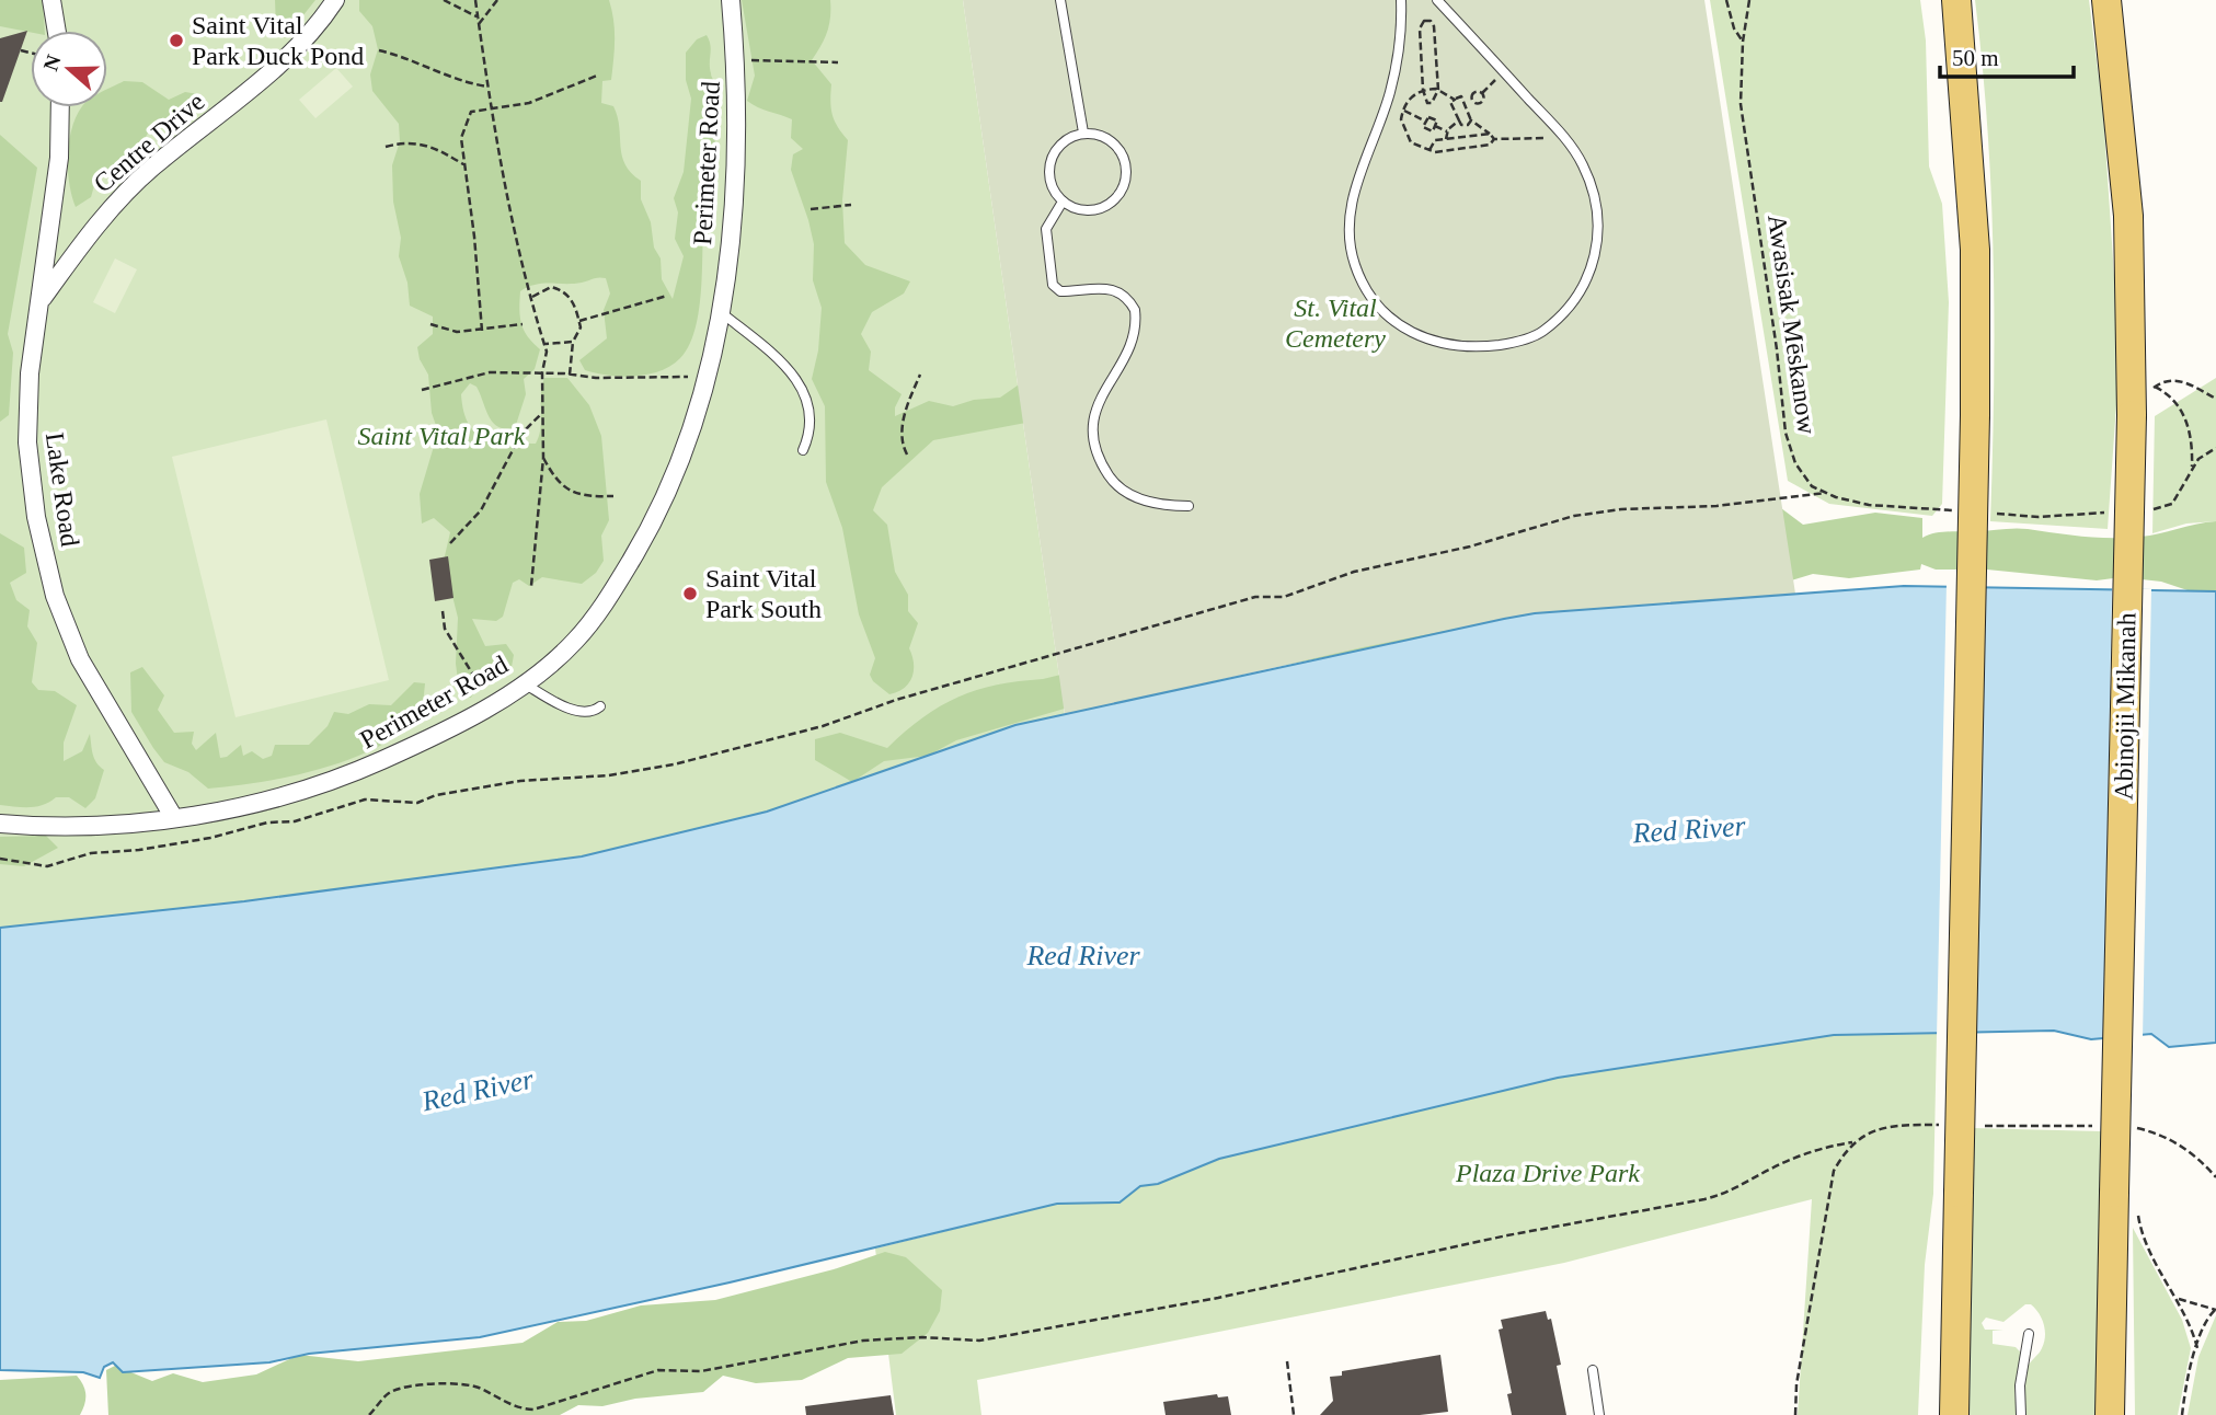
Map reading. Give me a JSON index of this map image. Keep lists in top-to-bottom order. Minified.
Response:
{"streets":{"main road":["Abinojii Mikanah"],"street":["Centre Drive","Perimeter Road","Lake Road"],"path":["Awasisak Mēskanow"]},"crossings":[["Centre Drive","Lake Road"],["Perimeter Road","Lake Road"]],"water":["Red River"],"parks":["St. Vital Cemetery","Saint Vital Park","Plaza Drive Park"],"places":["Saint Vital Park Duck Pond","Saint Vital Park South"],"scale_bar":"50 m","north":"left"}
